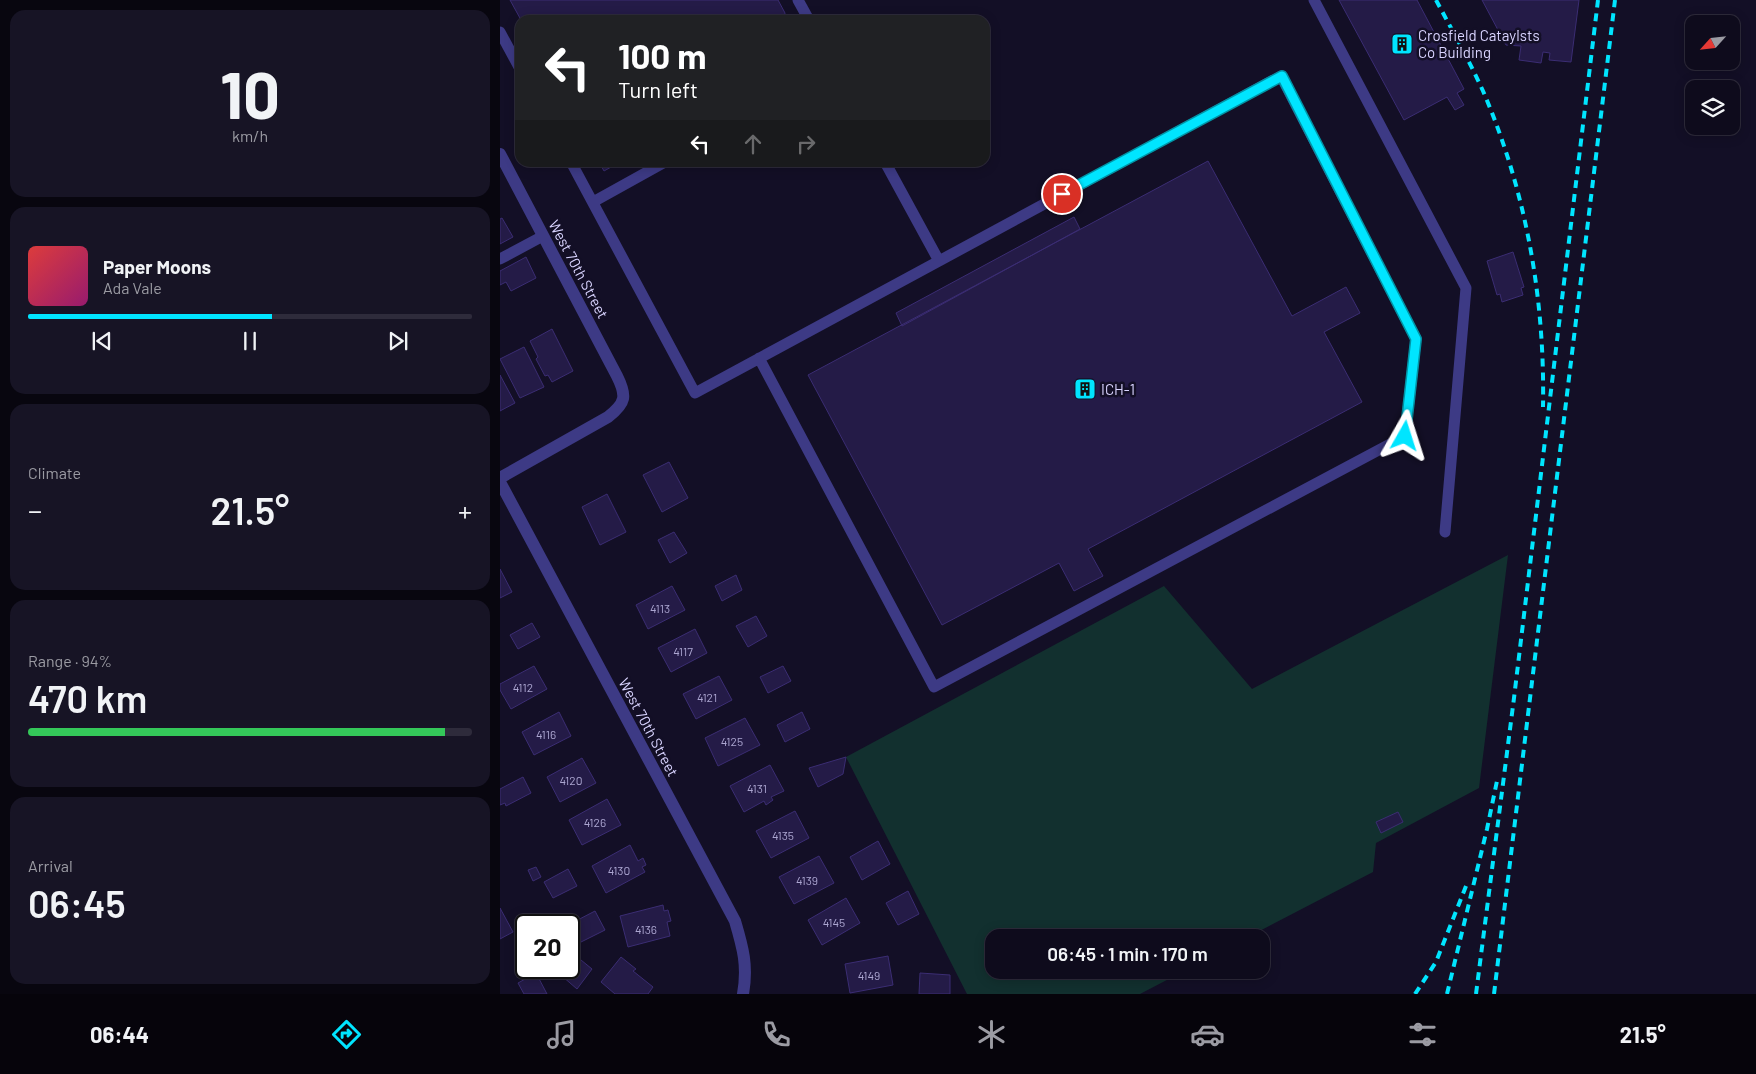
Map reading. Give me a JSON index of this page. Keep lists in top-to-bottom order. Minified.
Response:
{"streets":{"street":["West 70th Street"]},"places":{"building":["Crosfield Cataylsts Co Building","ICH-1"]},"house_numbers":["4113","4117","4112","4121","4116","4125","4120","4131","4126","4135","4130","4139","4145","4136","4149"],"north":"bottom left","page":{"tile":[["10","km/h"],"Climate",["Range · 94%","470 km"],["Arrival","06:45"]],"turn":["100 m","Turn left"],"song":["Paper Moons","Ada Vale"],"heat":["−","21.5°","+"],"limit":"20","trip":"06:45 · 1 min · 170 m","tabs":["06:44","21.5°"]}}
